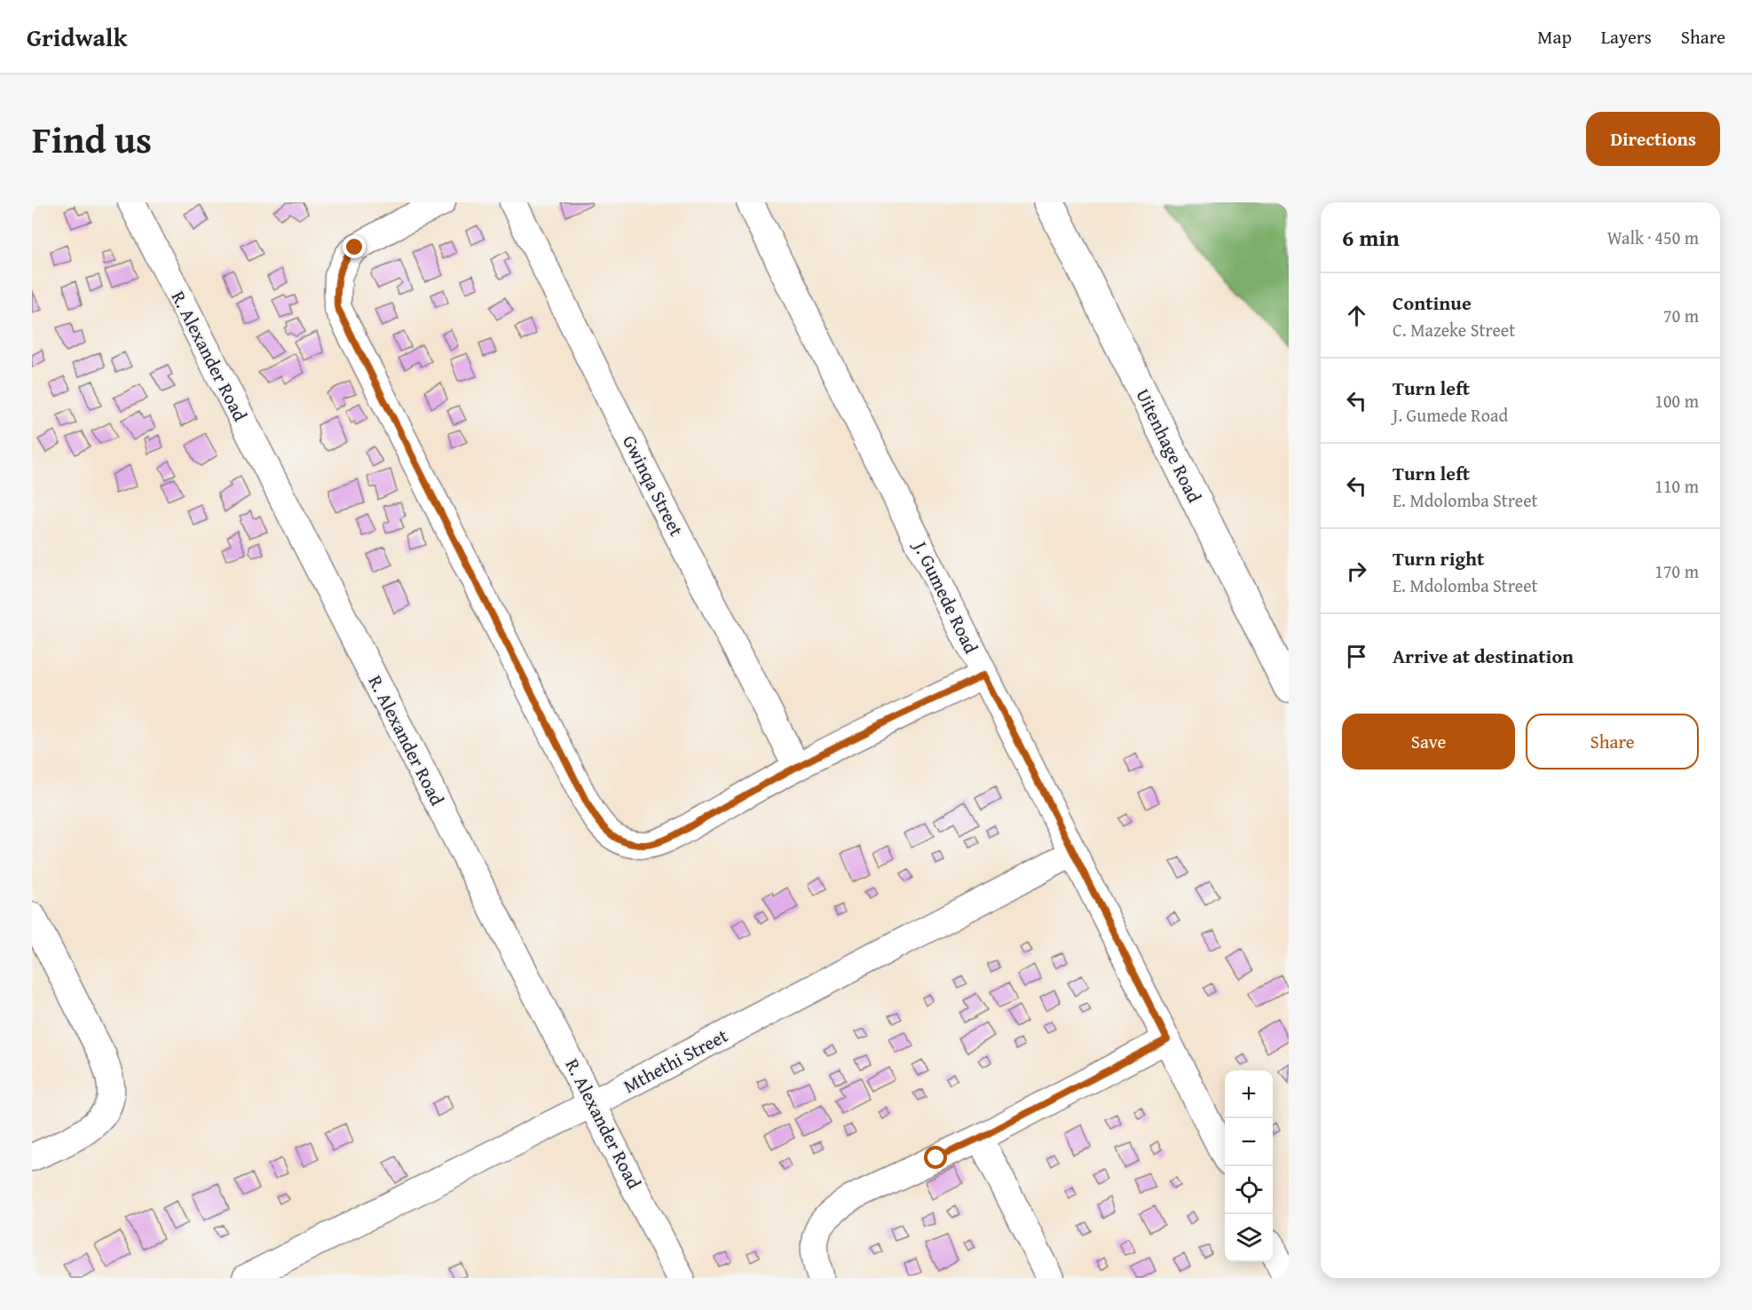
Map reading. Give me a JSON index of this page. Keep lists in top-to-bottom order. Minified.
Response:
{"streets":{"main road":["Uitenhage Road"],"street":["R. Alexander Road","Gwinqa Street","J. Gumede Road","Mthethi Street"]},"crossings":[["R. Alexander Road","Mthethi Street"],["J. Gumede Road","Mthethi Street"]],"page":{"header":"Gridwalk","nav":["Map","Layers","Share"],"title":"Find us","buttons":["Directions",["Save","Share"]],"heading":["6 min","Walk · 450 m"],"list":[["Continue","C. Mazeke Street","70 m"],["Turn left","J. Gumede Road","100 m"],["Turn left","E. Mdolomba Street","110 m"],["Turn right","E. Mdolomba Street","170 m"],"Arrive at destination"],"map_buttons":["+","−"]}}
